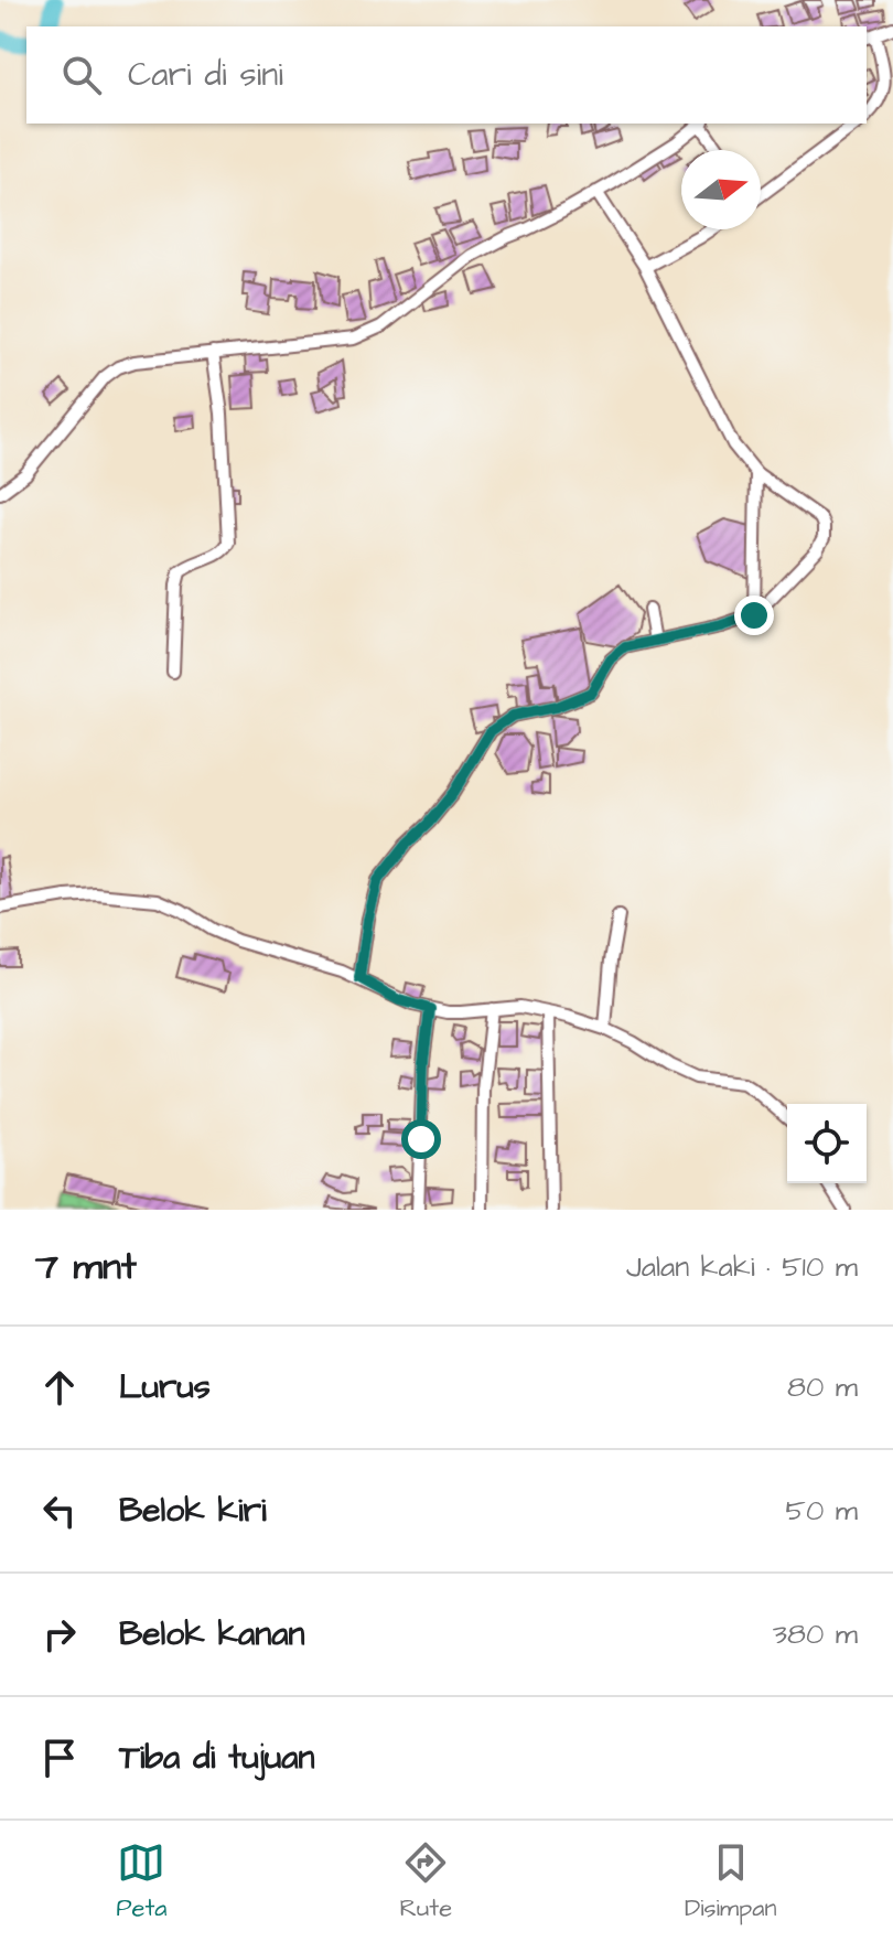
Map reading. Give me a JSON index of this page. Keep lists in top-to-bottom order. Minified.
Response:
{"north":"right","page":{"search":"Cari di sini","heading":["7 mnt","Jalan kaki · 510 m"],"list":[["Lurus","80 m"],["Belok kiri","50 m"],["Belok kanan","380 m"],"Tiba di tujuan"],"nav":["Peta","Rute","Disimpan"]}}
